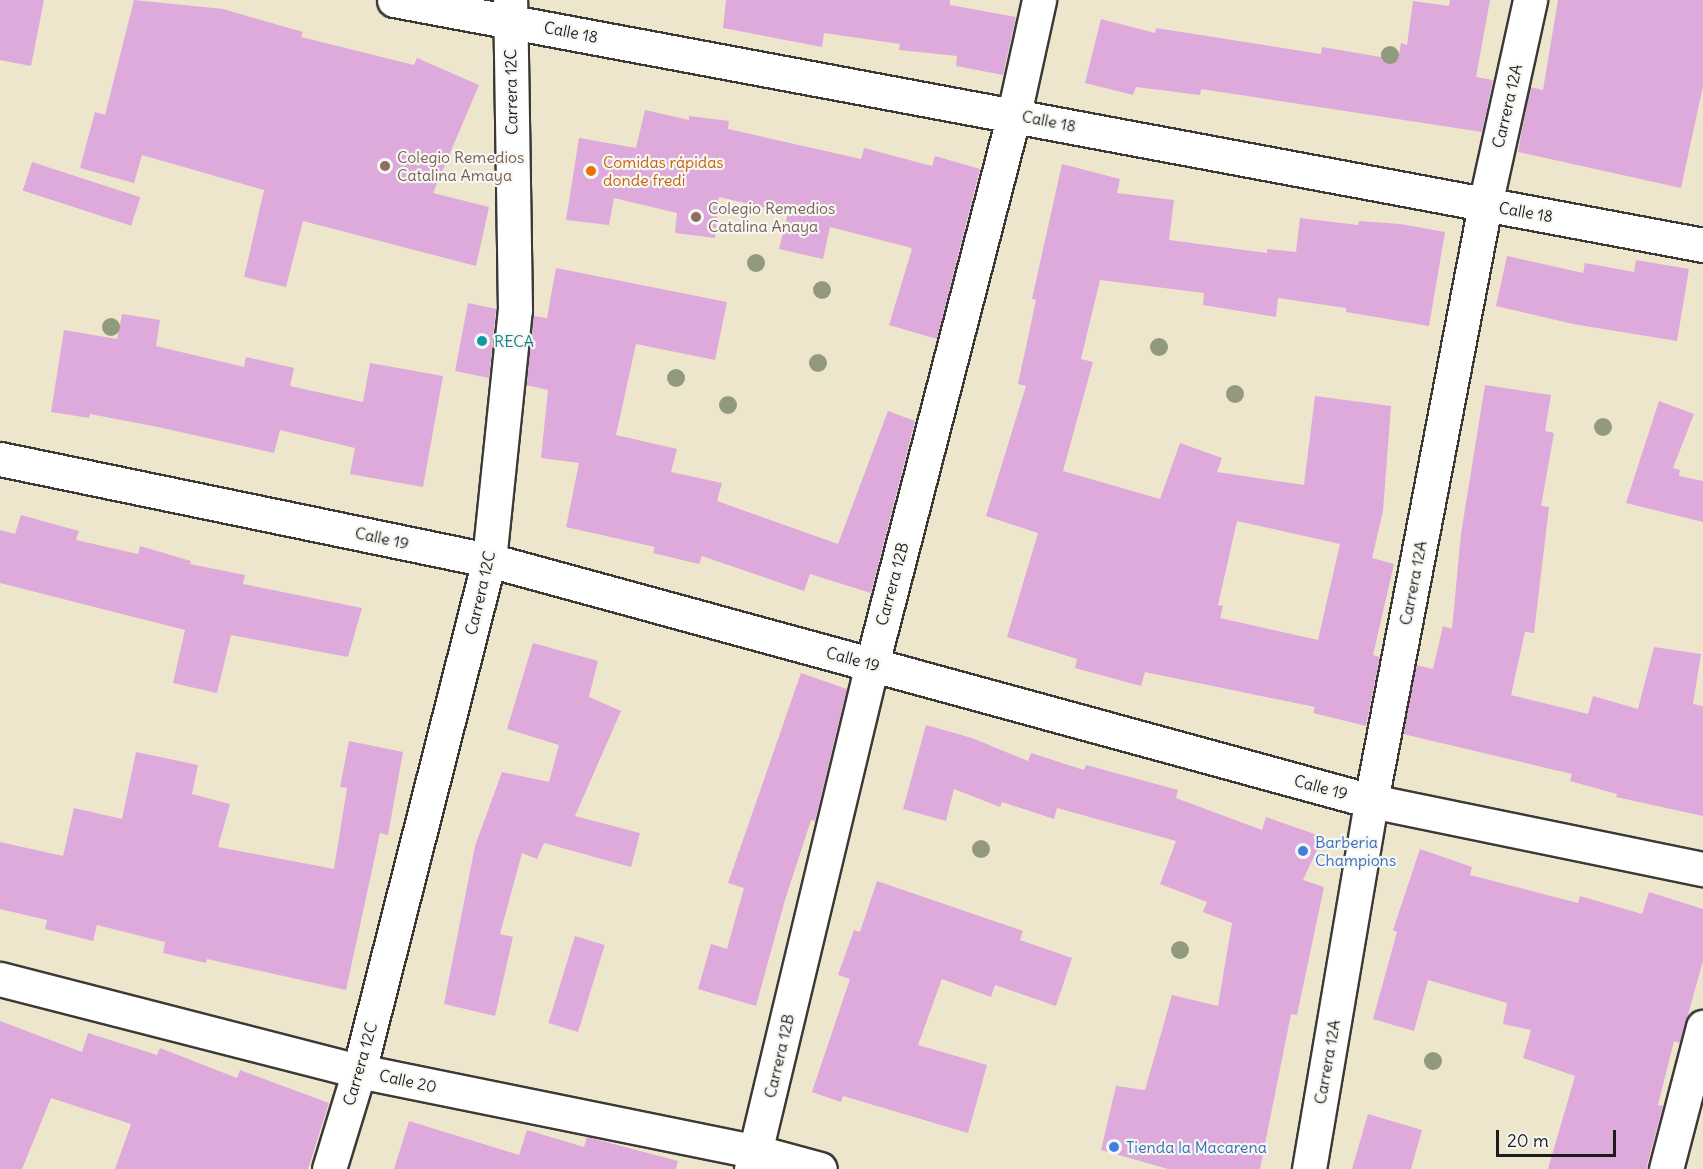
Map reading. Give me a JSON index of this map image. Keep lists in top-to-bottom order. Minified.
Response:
{"streets":{"street":["Calle 18","Carrera 12C","Carrera 12A","Calle 19","Carrera 12B","Calle 20"]},"crossings":[["Calle 18","Carrera 12C"],["Calle 18","Carrera 12A"],["Calle 18","Carrera 12B"],["Carrera 12C","Calle 19"],["Carrera 12C","Calle 20"],["Carrera 12A","Calle 19"],["Calle 19","Carrera 12B"],["Carrera 12B","Calle 20"]],"places":["Colegio Remedios Catalina Amaya","Comidas rápidas donde fredi","Colegio Remedios Catalina Anaya","RECA","Barberia Champions","Tienda la Macarena"],"scale_bar":"20 m"}
